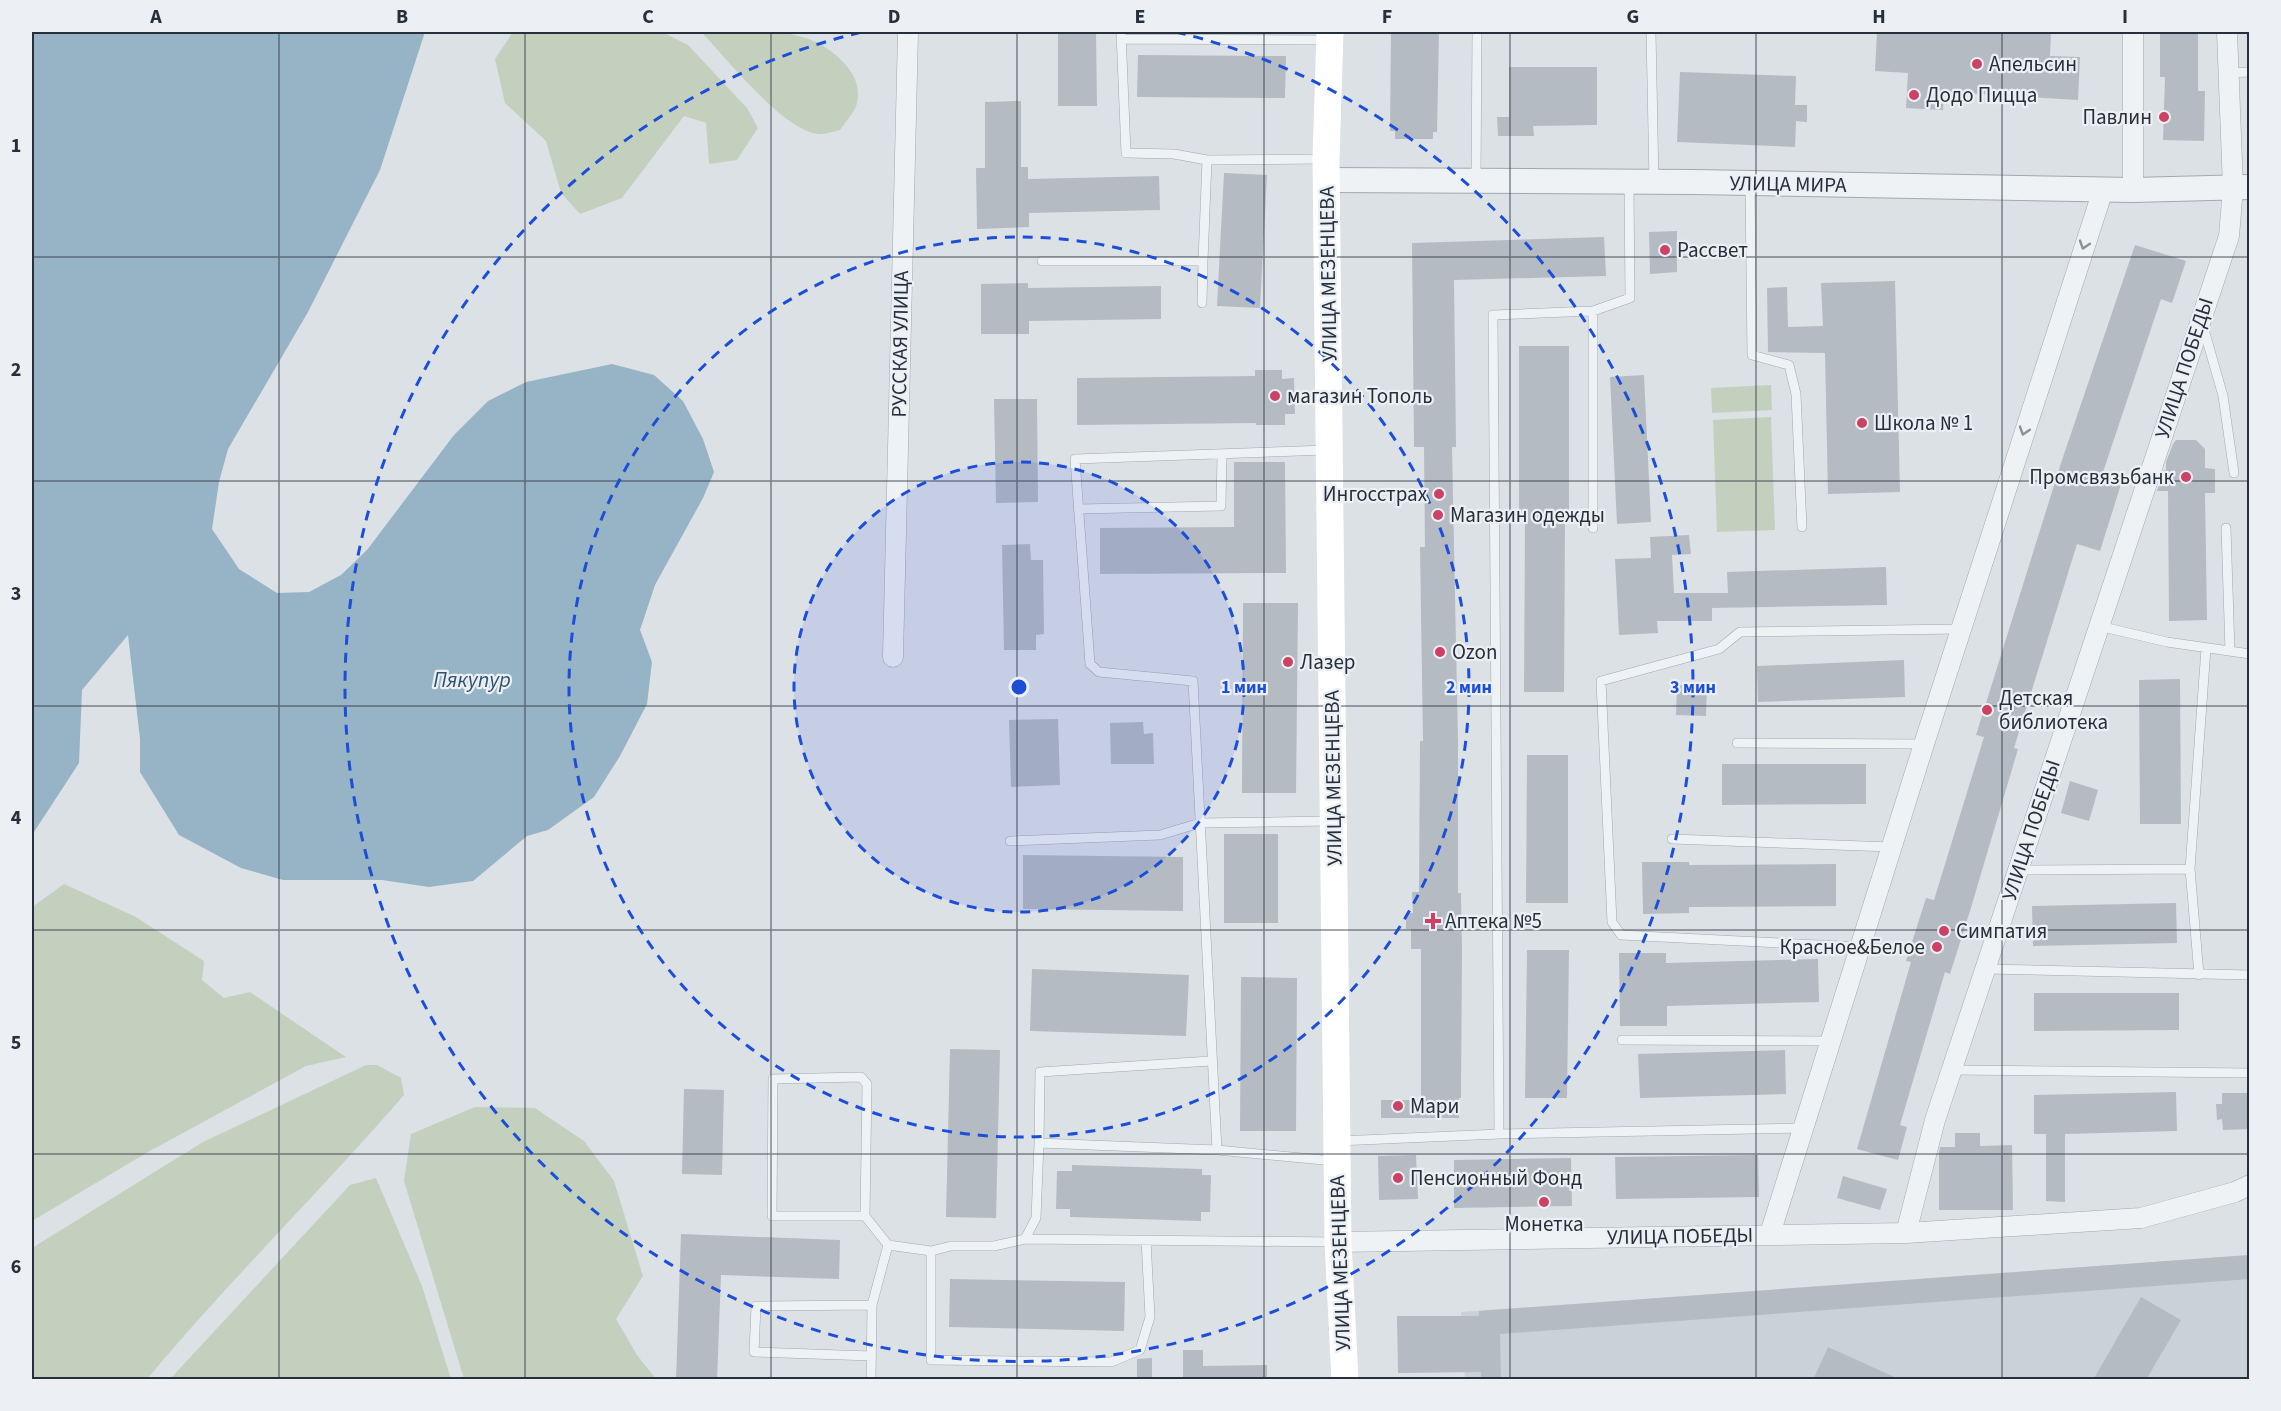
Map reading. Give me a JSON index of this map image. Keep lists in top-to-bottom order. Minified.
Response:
{"streets":{"main road":["УЛИЦА МЕЗЕНЦЕВА"],"street":["УЛИЦА МИРА","РУССКАЯ УЛИЦА","УЛИЦА ПОБЕДЫ"]},"crossings":[["УЛИЦА МИРА","УЛИЦА МЕЗЕНЦЕВА"],["УЛИЦА МИРА","УЛИЦА ПОБЕДЫ"],["УЛИЦА МЕЗЕНЦЕВА","УЛИЦА ПОБЕДЫ"]],"water":["Пякупур"],"places":{"other":["Апельсин","Додо Пицца","Павлин","Рассвет","магазин Тополь","Школа № 1","Промсвязьбанк","Ингосстрах","Магазин одежды","Ozon","Лазер","Детская библиотека","Симпатия","Красное&Белое","Мари","Пенсионный Фонд","Монетка"],"health":["Аптека №5"]},"grid":{"columns":["A","B","C","D","E","F","G","H","I"],"rows":["1","2","3","4","5","6"]},"rings":["1 мин","2 мин","3 мин"]}
